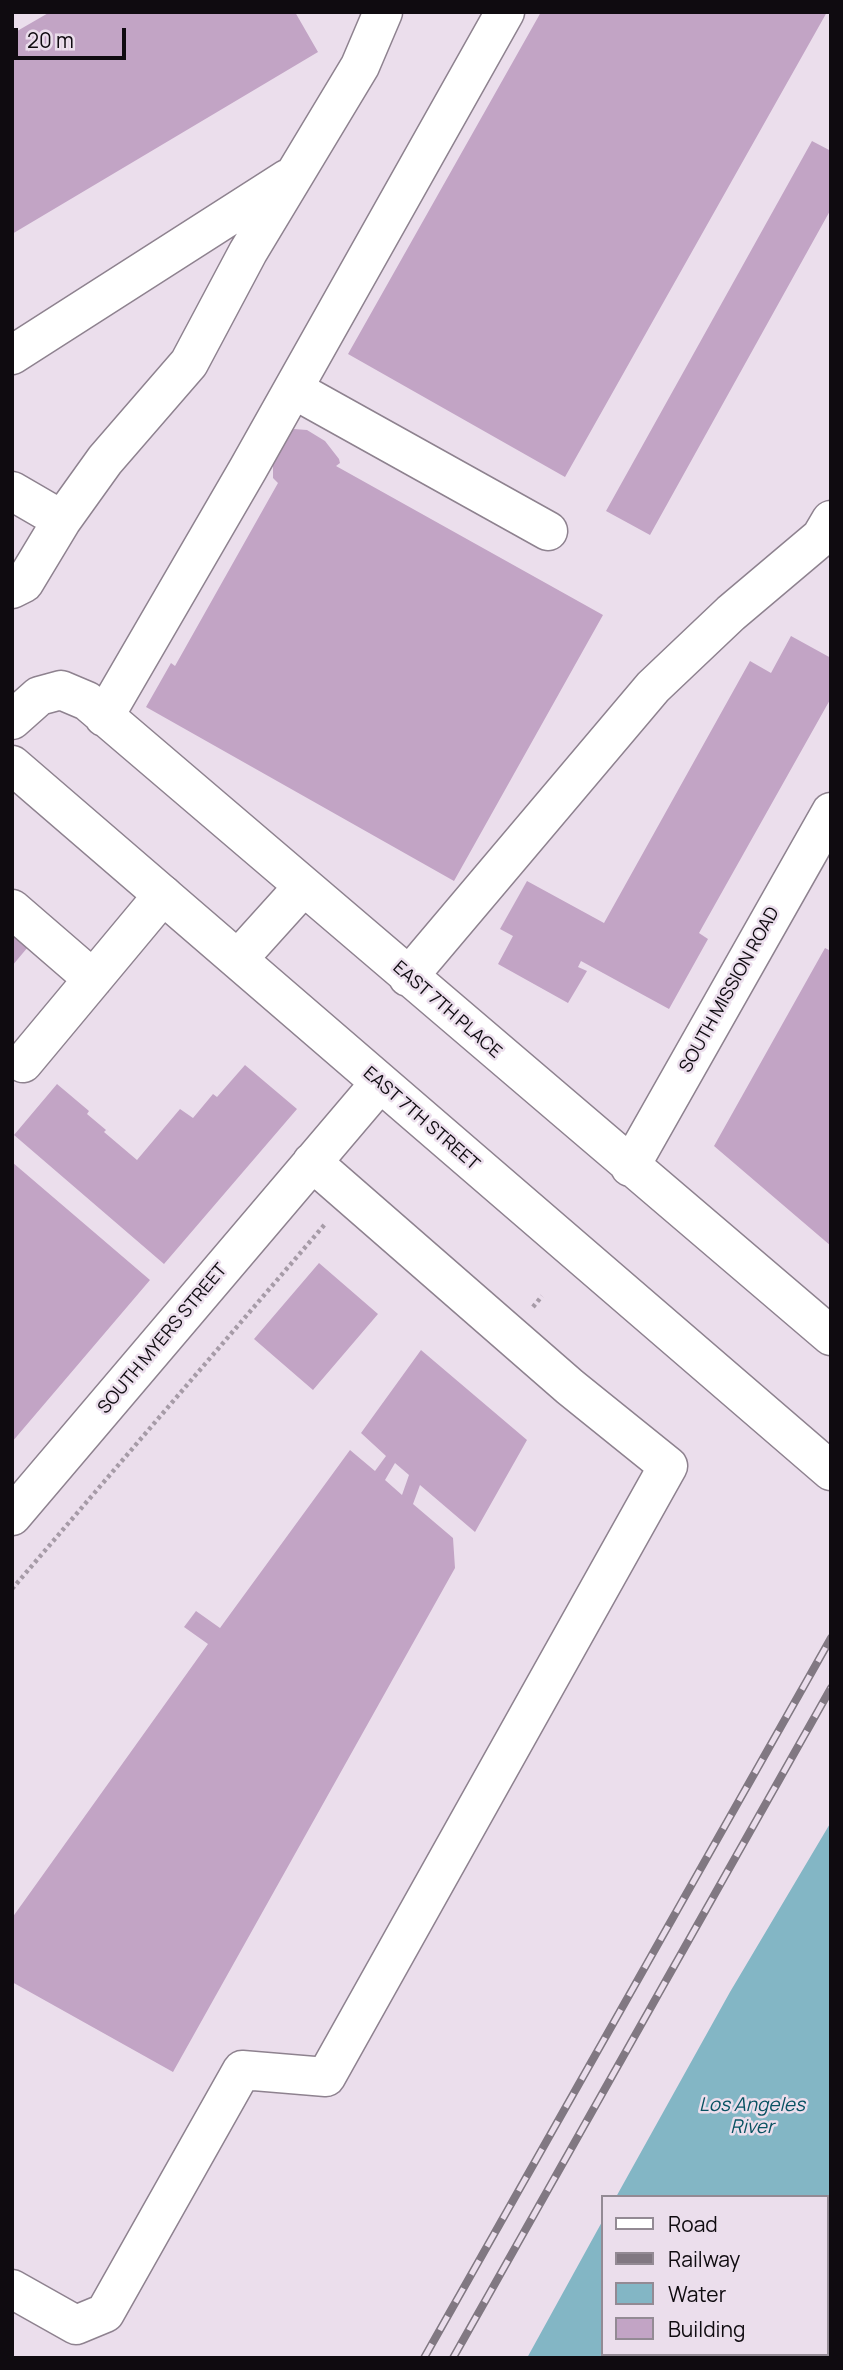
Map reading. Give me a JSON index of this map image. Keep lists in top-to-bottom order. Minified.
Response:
{"streets":{"street":["SOUTH MISSION ROAD","EAST 7TH PLACE","EAST 7TH STREET","SOUTH MYERS STREET"]},"crossings":[["SOUTH MISSION ROAD","EAST 7TH PLACE"],["EAST 7TH STREET","SOUTH MYERS STREET"]],"water":["Los Angeles River"],"legend":["Road","Railway","Water","Building"],"scale_bar":"20 m"}
